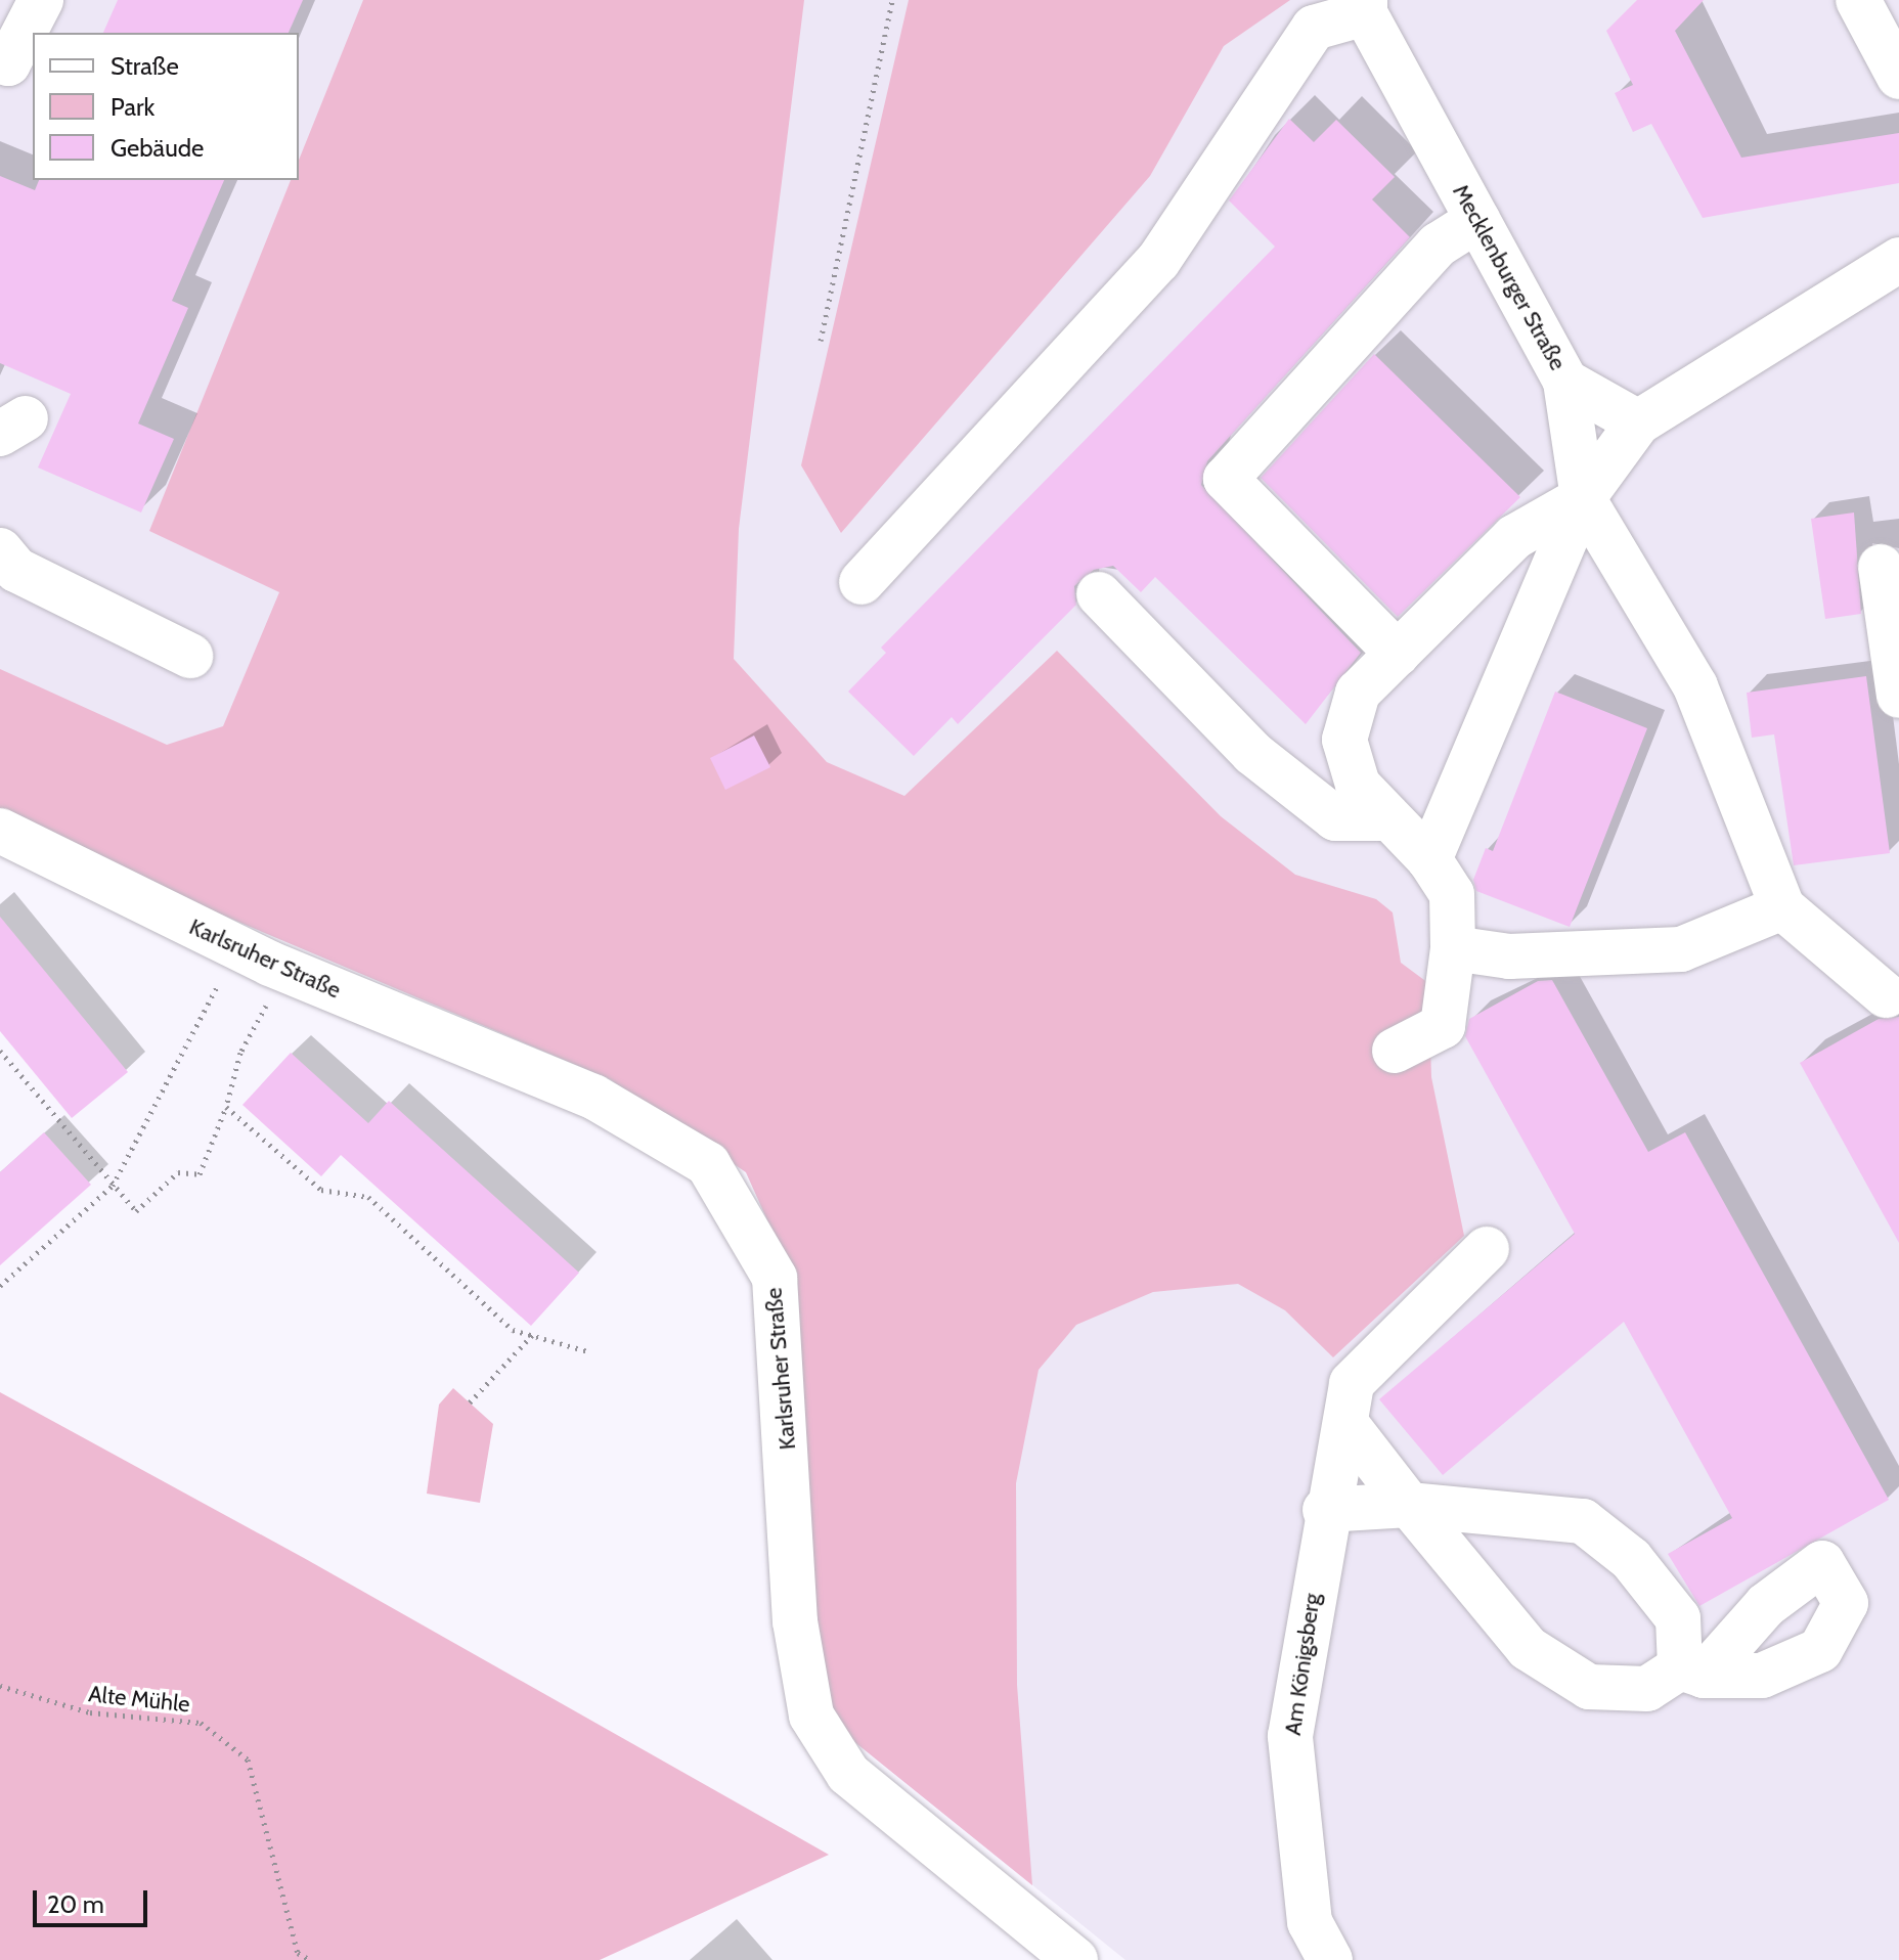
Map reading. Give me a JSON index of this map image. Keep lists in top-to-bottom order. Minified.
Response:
{"streets":{"street":["Mecklenburger Straße","Karlsruher Straße","Am Königsberg"],"path":["Alte Mühle"]},"legend":["Straße","Park","Gebäude"],"scale_bar":"20 m"}
